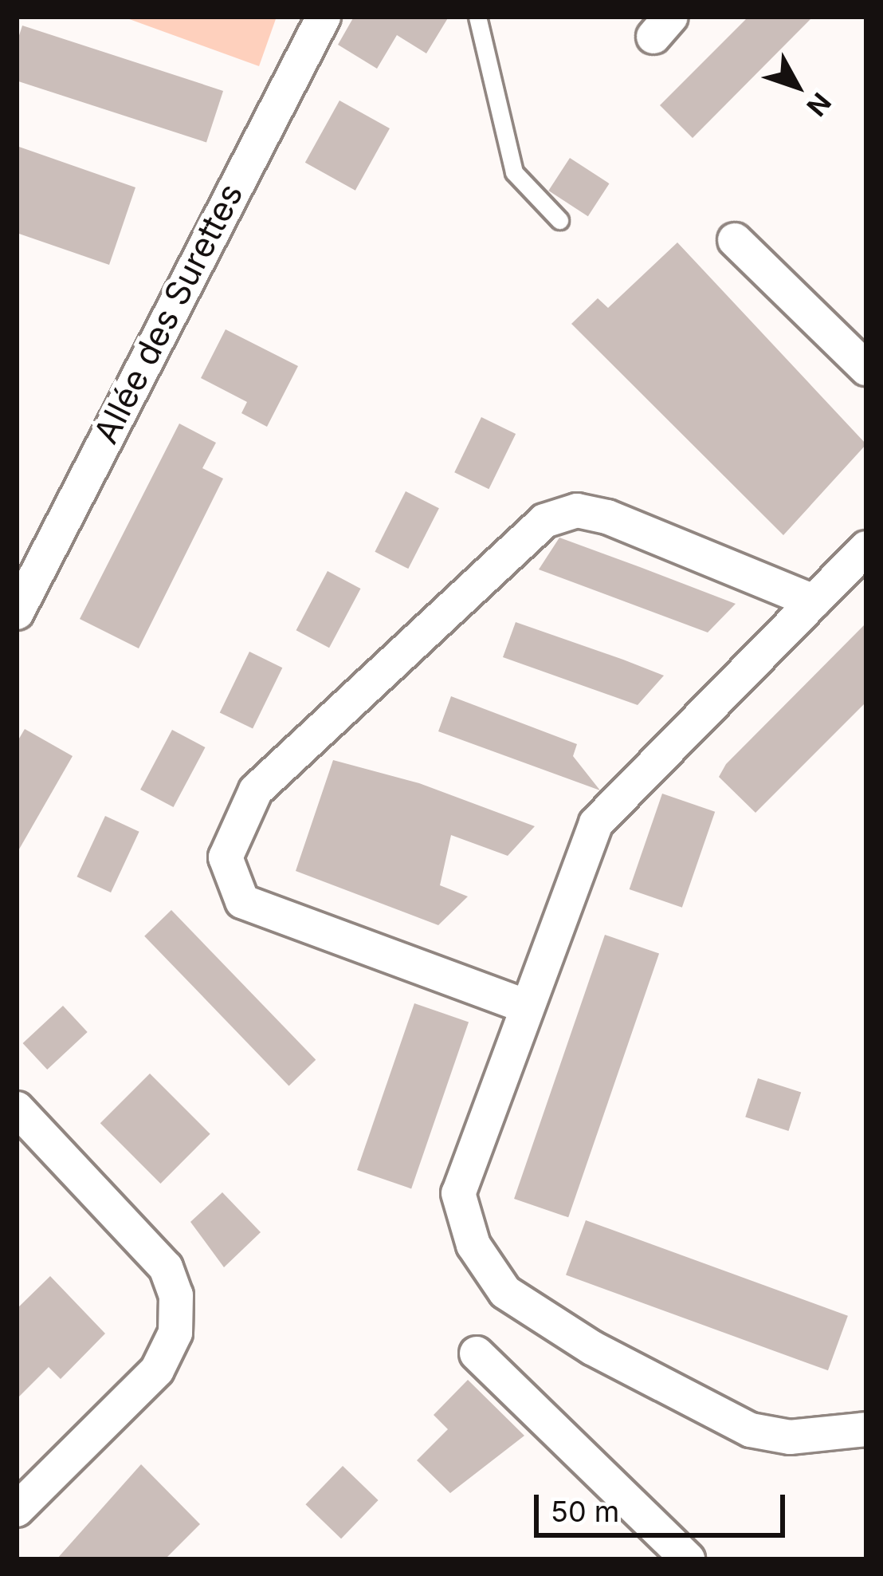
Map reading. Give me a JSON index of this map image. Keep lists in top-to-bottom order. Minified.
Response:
{"streets":{"street":["Allée des Surettes"]},"scale_bar":"50 m","north":"bottom right"}
